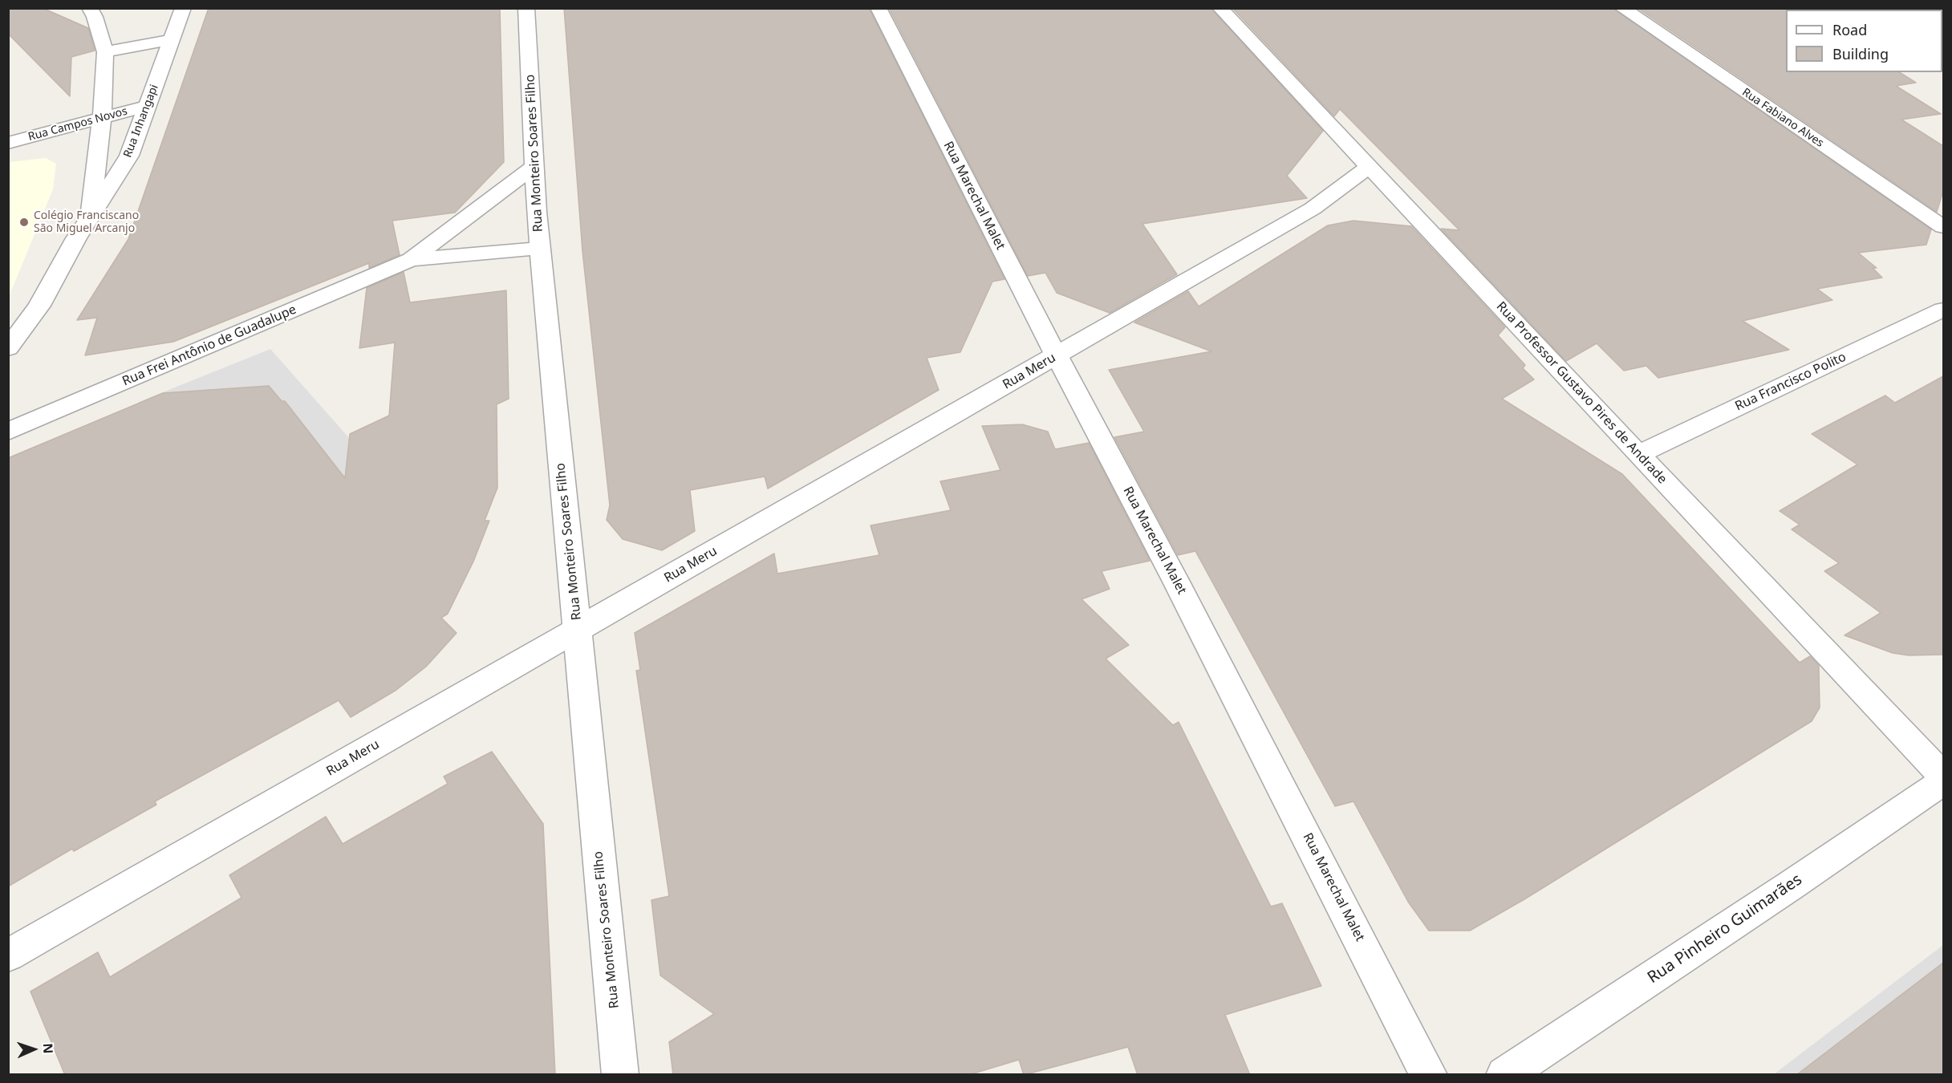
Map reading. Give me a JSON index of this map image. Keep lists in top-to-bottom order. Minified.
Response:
{"streets":{"street":["Rua Fabiano Alves","Rua Inhangapi","Rua Campos Novos","Rua Monteiro Soares Filho","Rua Marechal Malet","Rua Frei Antônio de Guadalupe","Rua Meru","Rua Francisco Polito","Rua Professor Gustavo Pires de Andrade","Rua Pinheiro Guimarães"]},"crossings":[["Rua Inhangapi","Rua Campos Novos"],["Rua Monteiro Soares Filho","Rua Frei Antônio de Guadalupe"],["Rua Monteiro Soares Filho","Rua Meru"],["Rua Marechal Malet","Rua Meru"],["Rua Meru","Rua Professor Gustavo Pires de Andrade"],["Rua Francisco Polito","Rua Professor Gustavo Pires de Andrade"]],"places":["Colégio Franciscano São Miguel Arcanjo"],"legend":["Road","Building"],"north":"right"}
